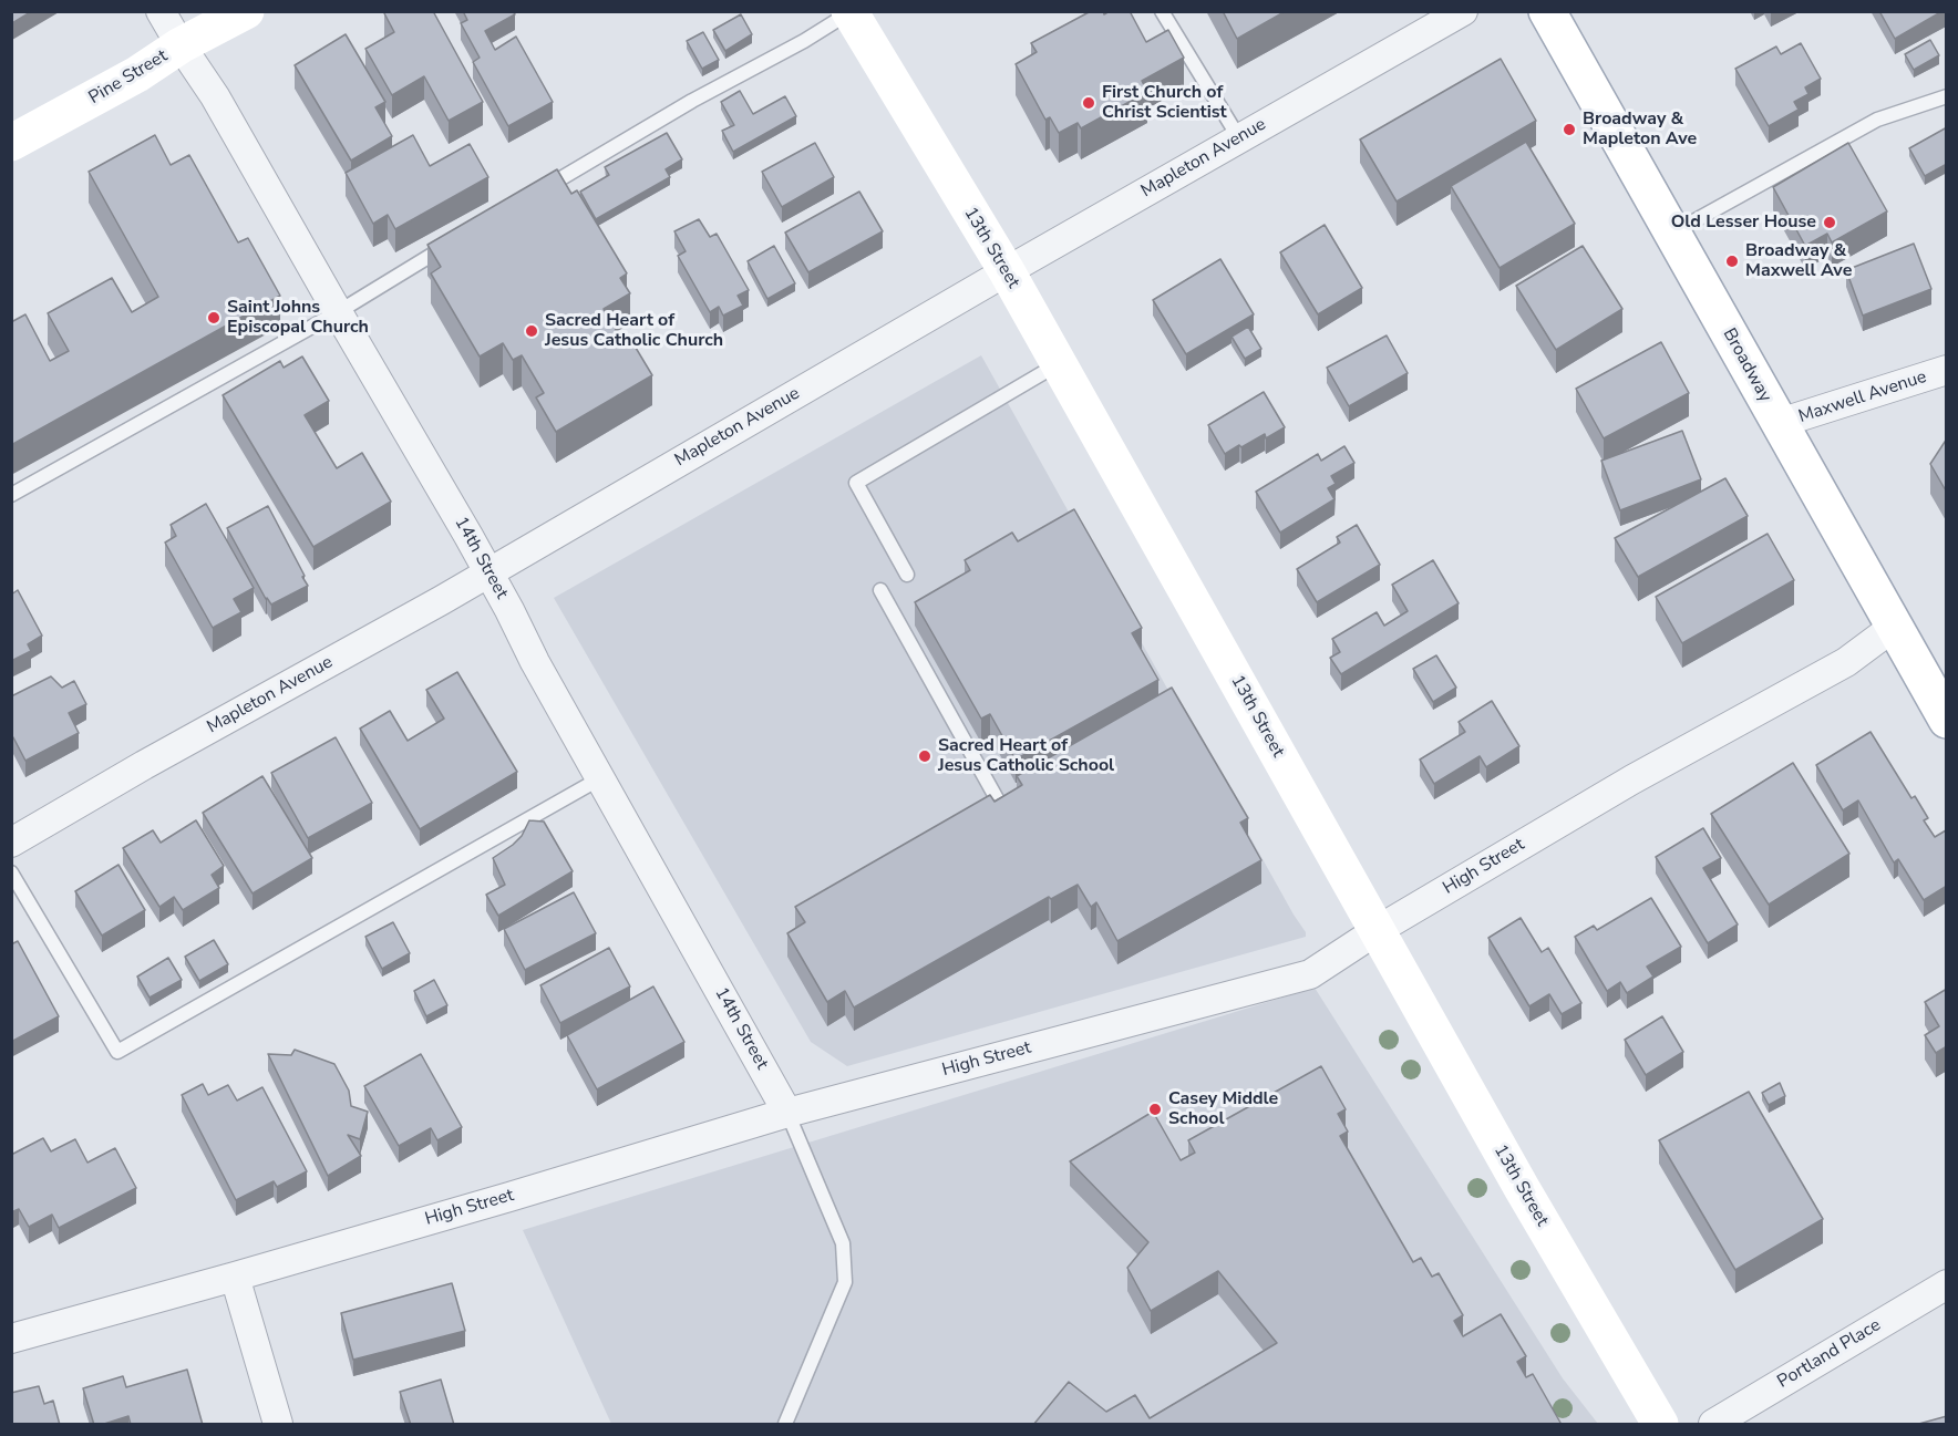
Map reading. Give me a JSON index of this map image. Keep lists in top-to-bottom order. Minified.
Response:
{"streets":{"street":["Pine Street","Mapleton Avenue","13th Street","Broadway","Maxwell Avenue","14th Street","High Street","Portland Place"]},"crossings":[["Pine Street","14th Street"],["Mapleton Avenue","13th Street"],["Mapleton Avenue","14th Street"],["13th Street","High Street"],["Broadway","Maxwell Avenue"],["Broadway","High Street"],["14th Street","High Street"]],"places":["First Church of Christ Scientist","Broadway & Mapleton Ave","Old Lesser House","Broadway & Maxwell Ave","Saint Johns Episcopal Church","Sacred Heart of Jesus Catholic Church","Sacred Heart of Jesus Catholic School","Casey Middle School"]}
